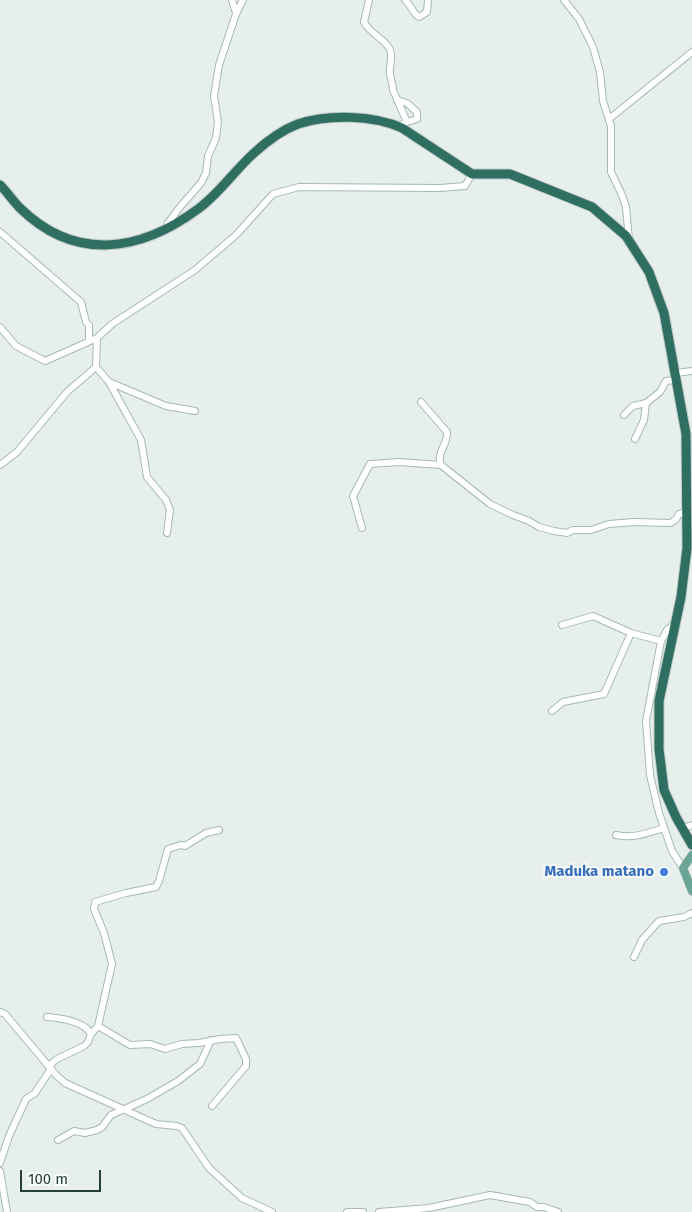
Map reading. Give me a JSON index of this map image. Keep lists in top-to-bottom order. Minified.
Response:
{"places":["Maduka matano"],"scale_bar":"100 m"}
